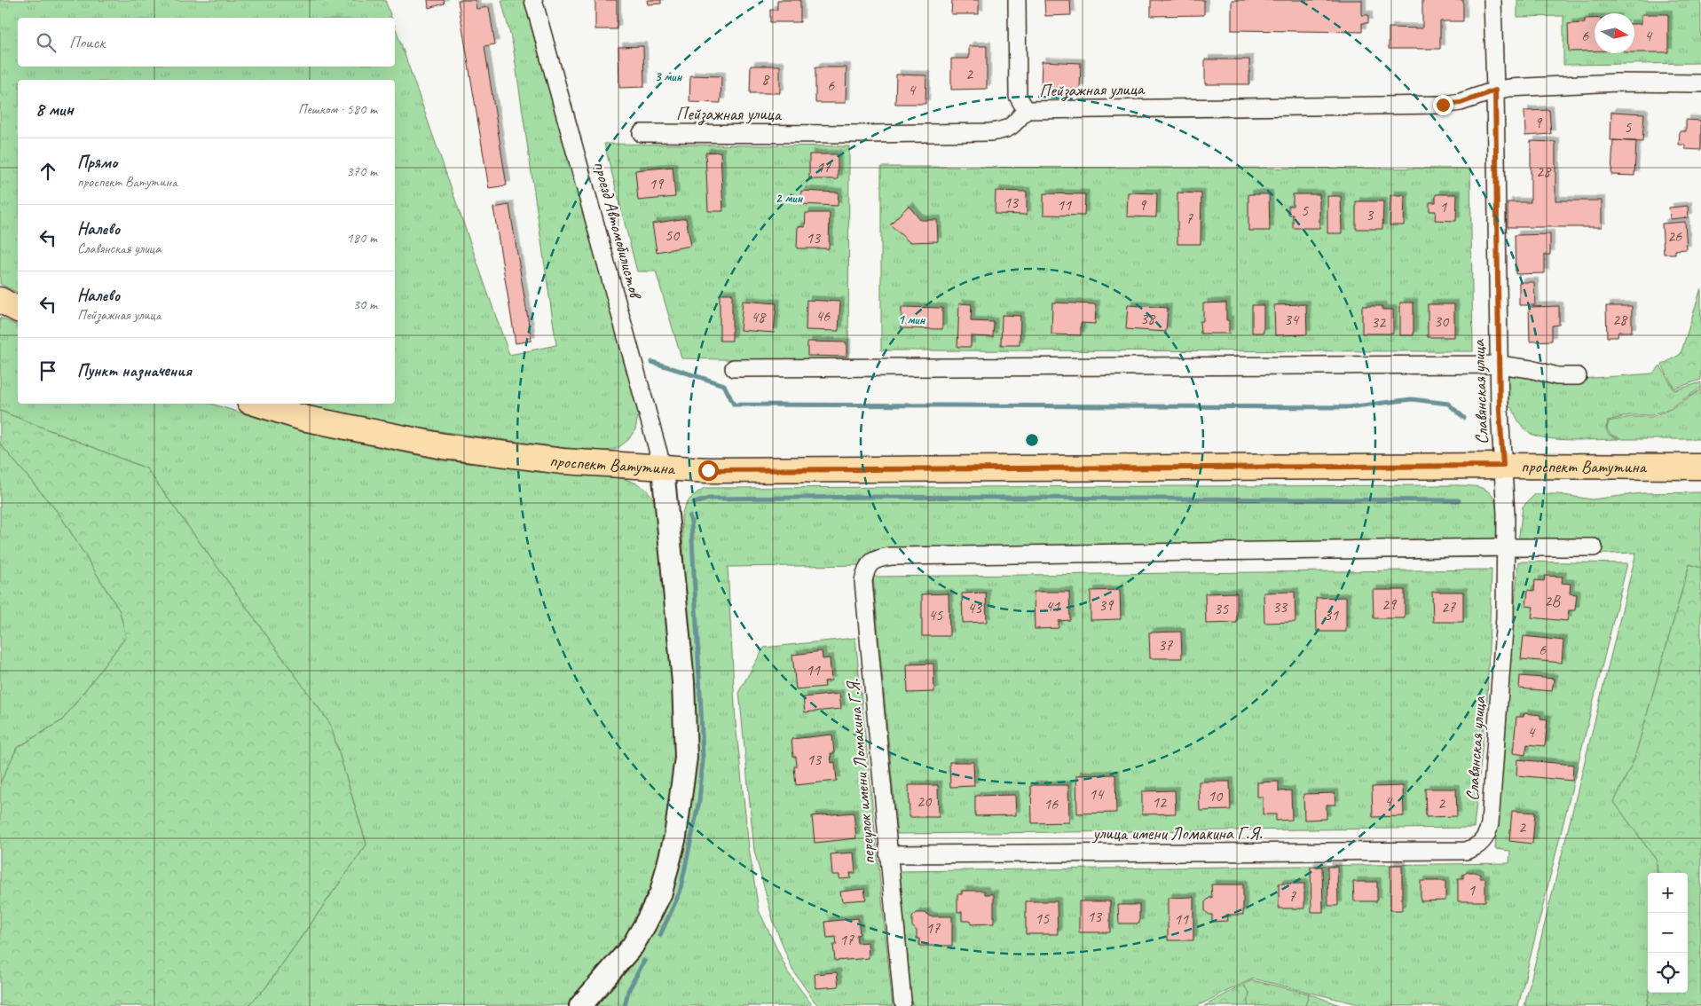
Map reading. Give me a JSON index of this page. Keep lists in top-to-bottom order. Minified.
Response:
{"streets":{"main road":["проспект Ватутина"],"street":["Пейзажная улица","проезд Автомобилистов","Славянская улица","переулок имени Ломакина Г.Я.","улица имени Ломакина Г.Я."]},"crossings":[["Пейзажная улица","Славянская улица"],["проезд Автомобилистов","проспект Ватутина"],["Славянская улица","проспект Ватутина"],["Славянская улица","переулок имени Ломакина Г.Я."],["Славянская улица","улица имени Ломакина Г.Я."],["переулок имени Ломакина Г.Я.","улица имени Ломакина Г.Я."]],"house_numbers":["6","4","2","8","6","4","9","5","17","28","19","13","11","9","1","5","3","7","50","26","13","46","48","38","34","28","30","32","2В","29","39","41","33","27","43","35","45","31","37","6","11","4","13","14","10","20","4","12","2","16","2","1","7","13","15","11","17","17"],"north":"right","page":{"search":"Поиск","heading":["8 мин","Пешком · 580 m"],"list":[["Прямо","проспект Ватутина","370 m"],["Налево","Славянская улица","180 m"],["Налево","Пейзажная улица","30 m"],"Пункт назначения"],"map_buttons":["+","−"]},"rings":["3 мин","2 мин","1 мин"]}
